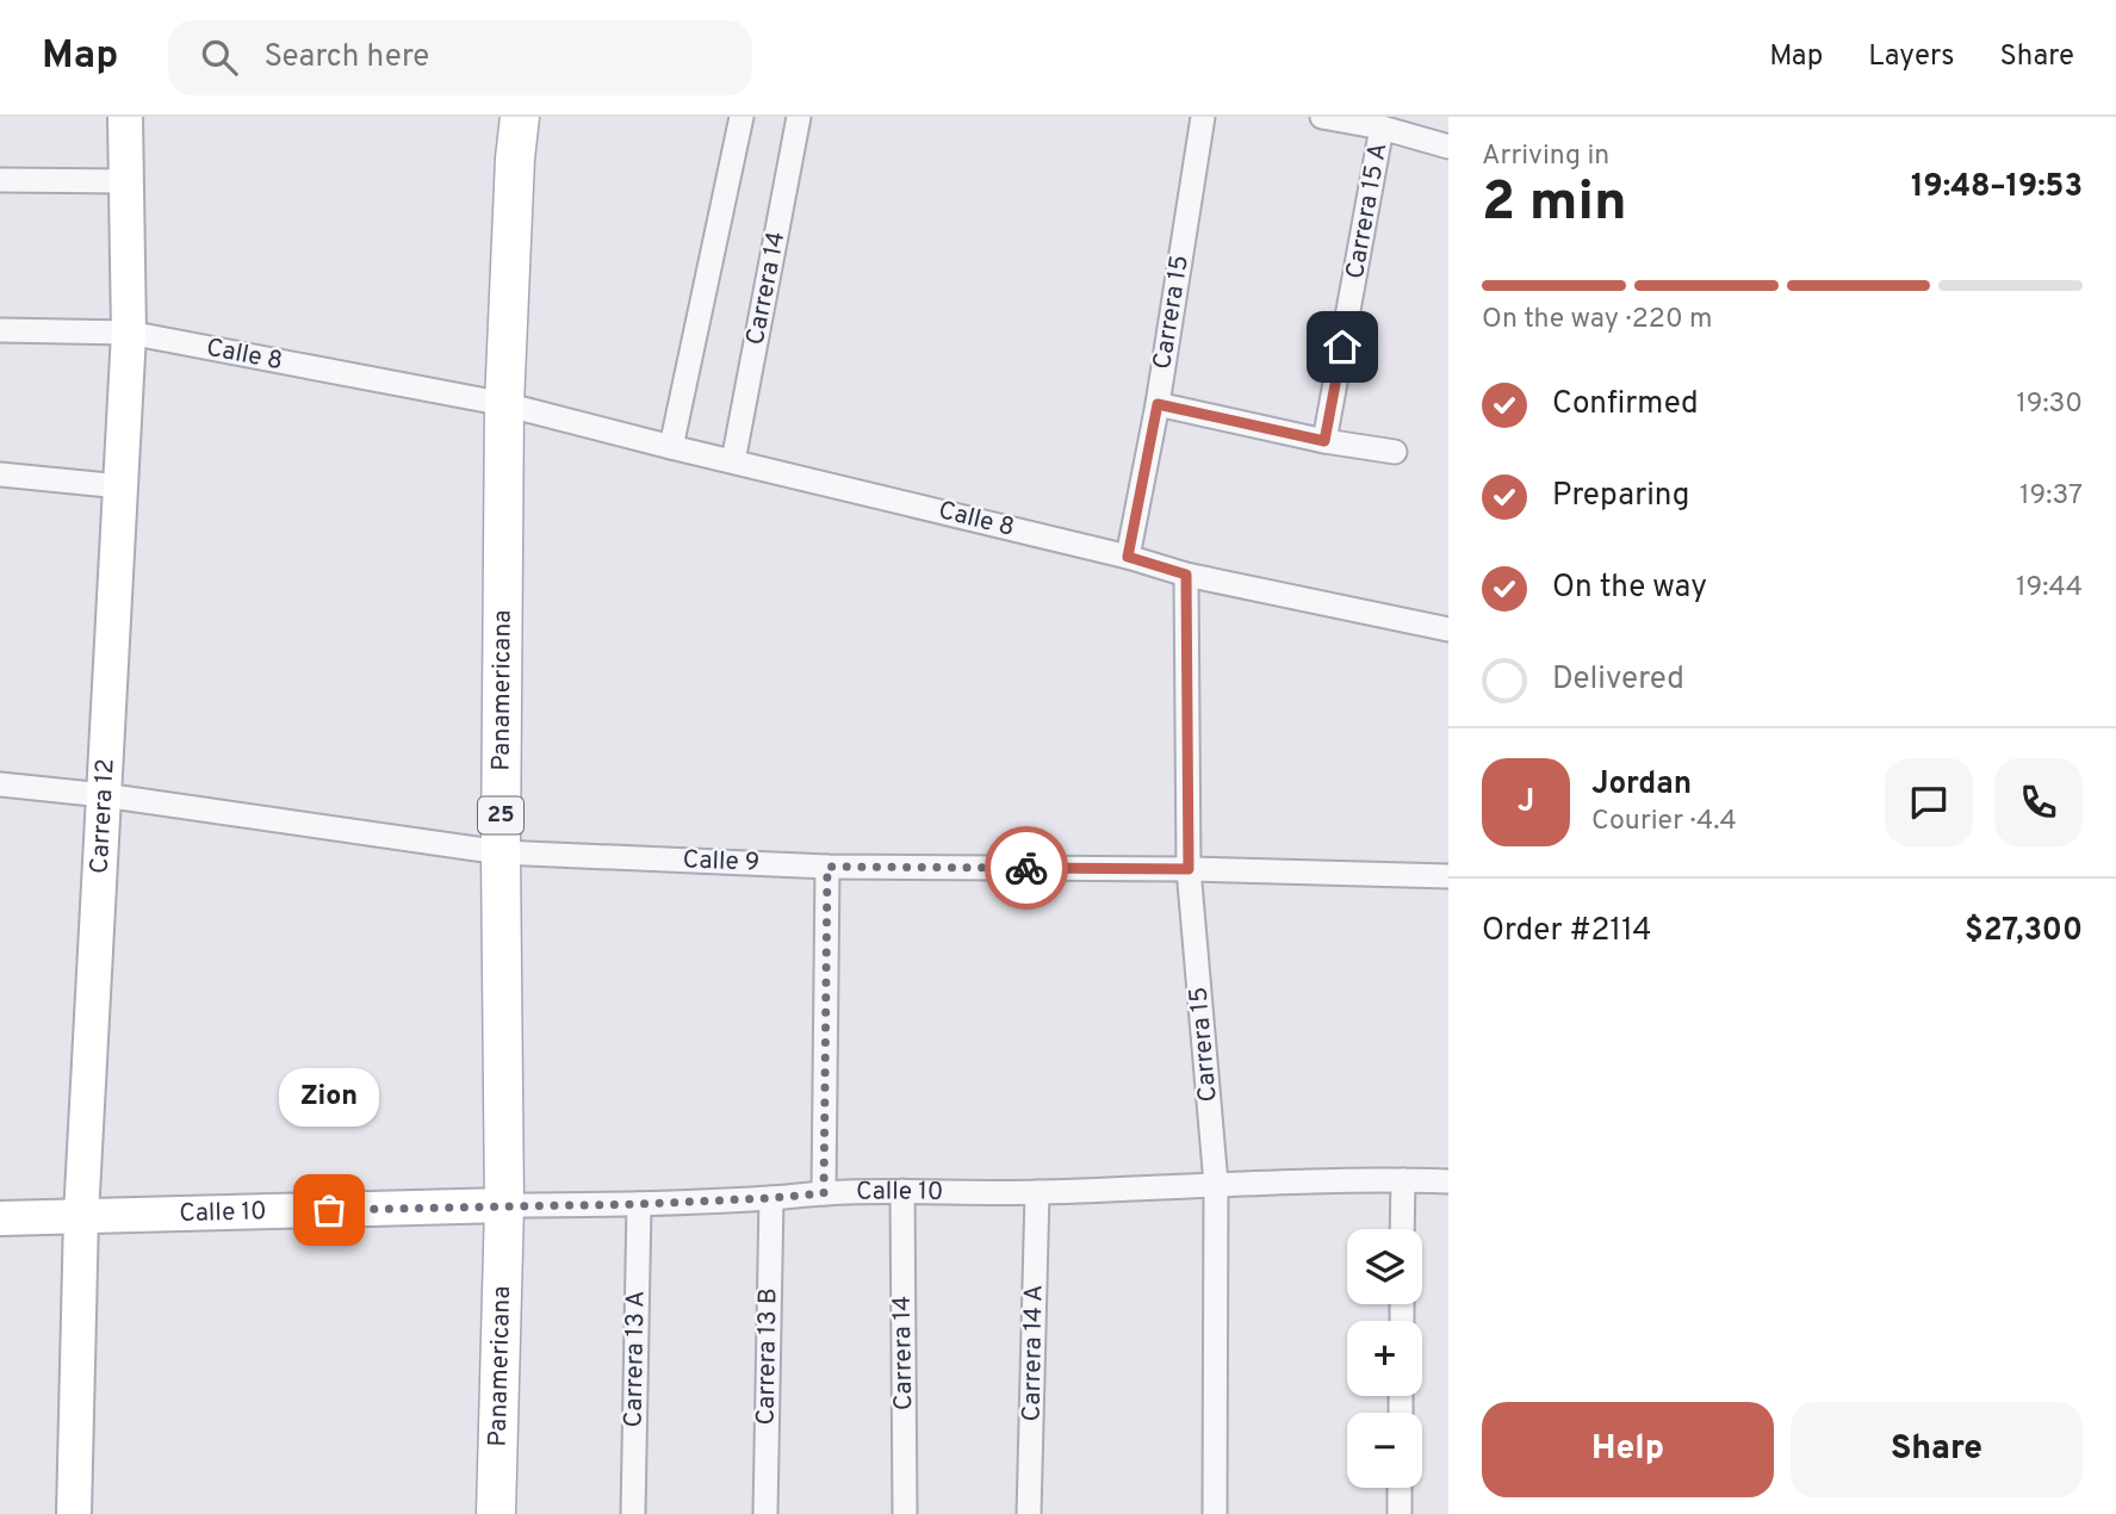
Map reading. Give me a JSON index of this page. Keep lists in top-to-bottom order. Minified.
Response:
{"streets":{"main road":["Panamericana","25"],"street":["Carrera 15 A","Carrera 14","Carrera 15","Calle 8","Carrera 12","Calle 9","Calle 10","Carrera 14 A","Carrera 13 B","Carrera 13 A"]},"crossings":[["Carrera 14","Calle 8"],["Carrera 14","Calle 10"],["Carrera 15","Calle 8"],["Carrera 15","Calle 9"],["Carrera 15","Calle 10"],["Calle 8","Panamericana"],["Calle 8","Carrera 12"],["Panamericana","Calle 9"],["Panamericana","Calle 10"],["Carrera 12","Calle 9"],["Carrera 12","Calle 10"],["Calle 10","Carrera 14 A"],["Calle 10","Carrera 13 B"],["Calle 10","Carrera 13 A"]],"places":["Zion"],"page":{"header":"Map","search":"Search here","nav":["Map","Layers","Share"],"heading":["2 min","Arriving in","19:48–19:53"],"panel":["Jordan","Courier · 4.4","Order #2114","$27,300"],"bar":"On the way · 220 m","list":[["Confirmed","19:30"],["Preparing","19:37"],["On the way","19:44"],"Delivered"],"round":"J","bubble":"Zion","map_buttons":["+","−"],"buttons":["Help","Share"]}}
